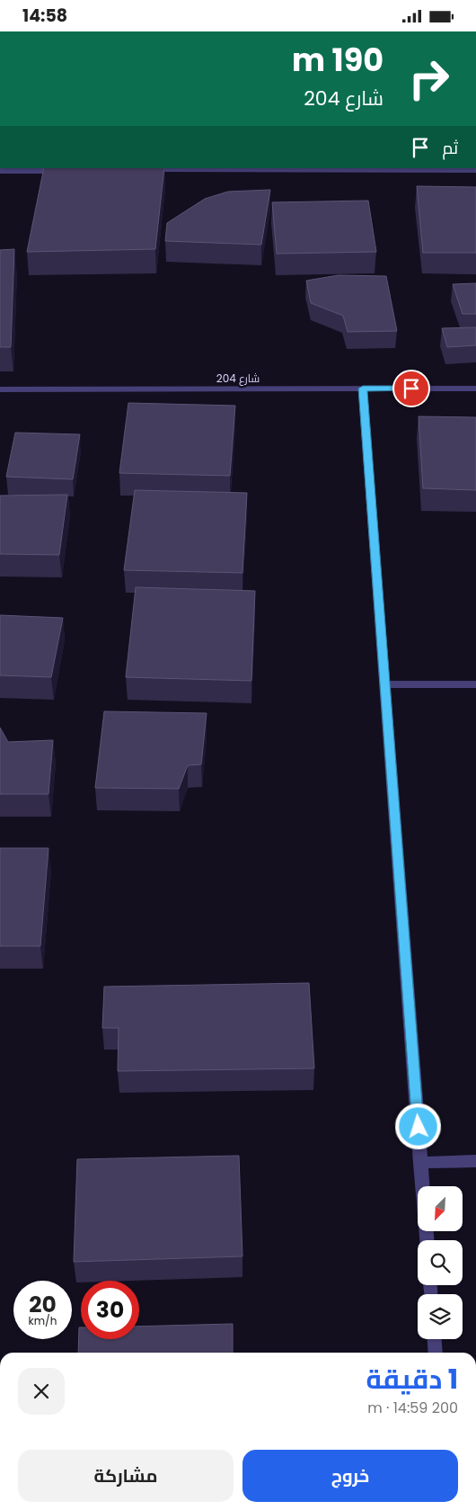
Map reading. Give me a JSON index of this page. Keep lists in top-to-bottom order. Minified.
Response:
{"streets":{"street":["شارع 204"]},"north":"bottom left","page":{"status":"14:58","turn":["190 m","شارع 204"],"then":"ثم","speed":"20 km/h","limit":"30","heading":["1 دقيقة","200 m · 14:59"],"buttons":["خروج","مشاركة"]}}
